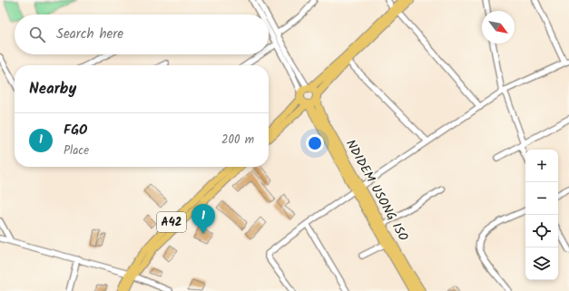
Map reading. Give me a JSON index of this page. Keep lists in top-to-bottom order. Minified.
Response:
{"streets":{"highway":["NDIDEM USONG ISO"],"main road":["A42"]},"north":"bottom right","page":{"search":"Search here","heading":"Nearby","list":[{"mark":"1","name":"FGO","note":"Place","value":"200 m"}],"map_buttons":["+","−"],"pins":"1"}}
